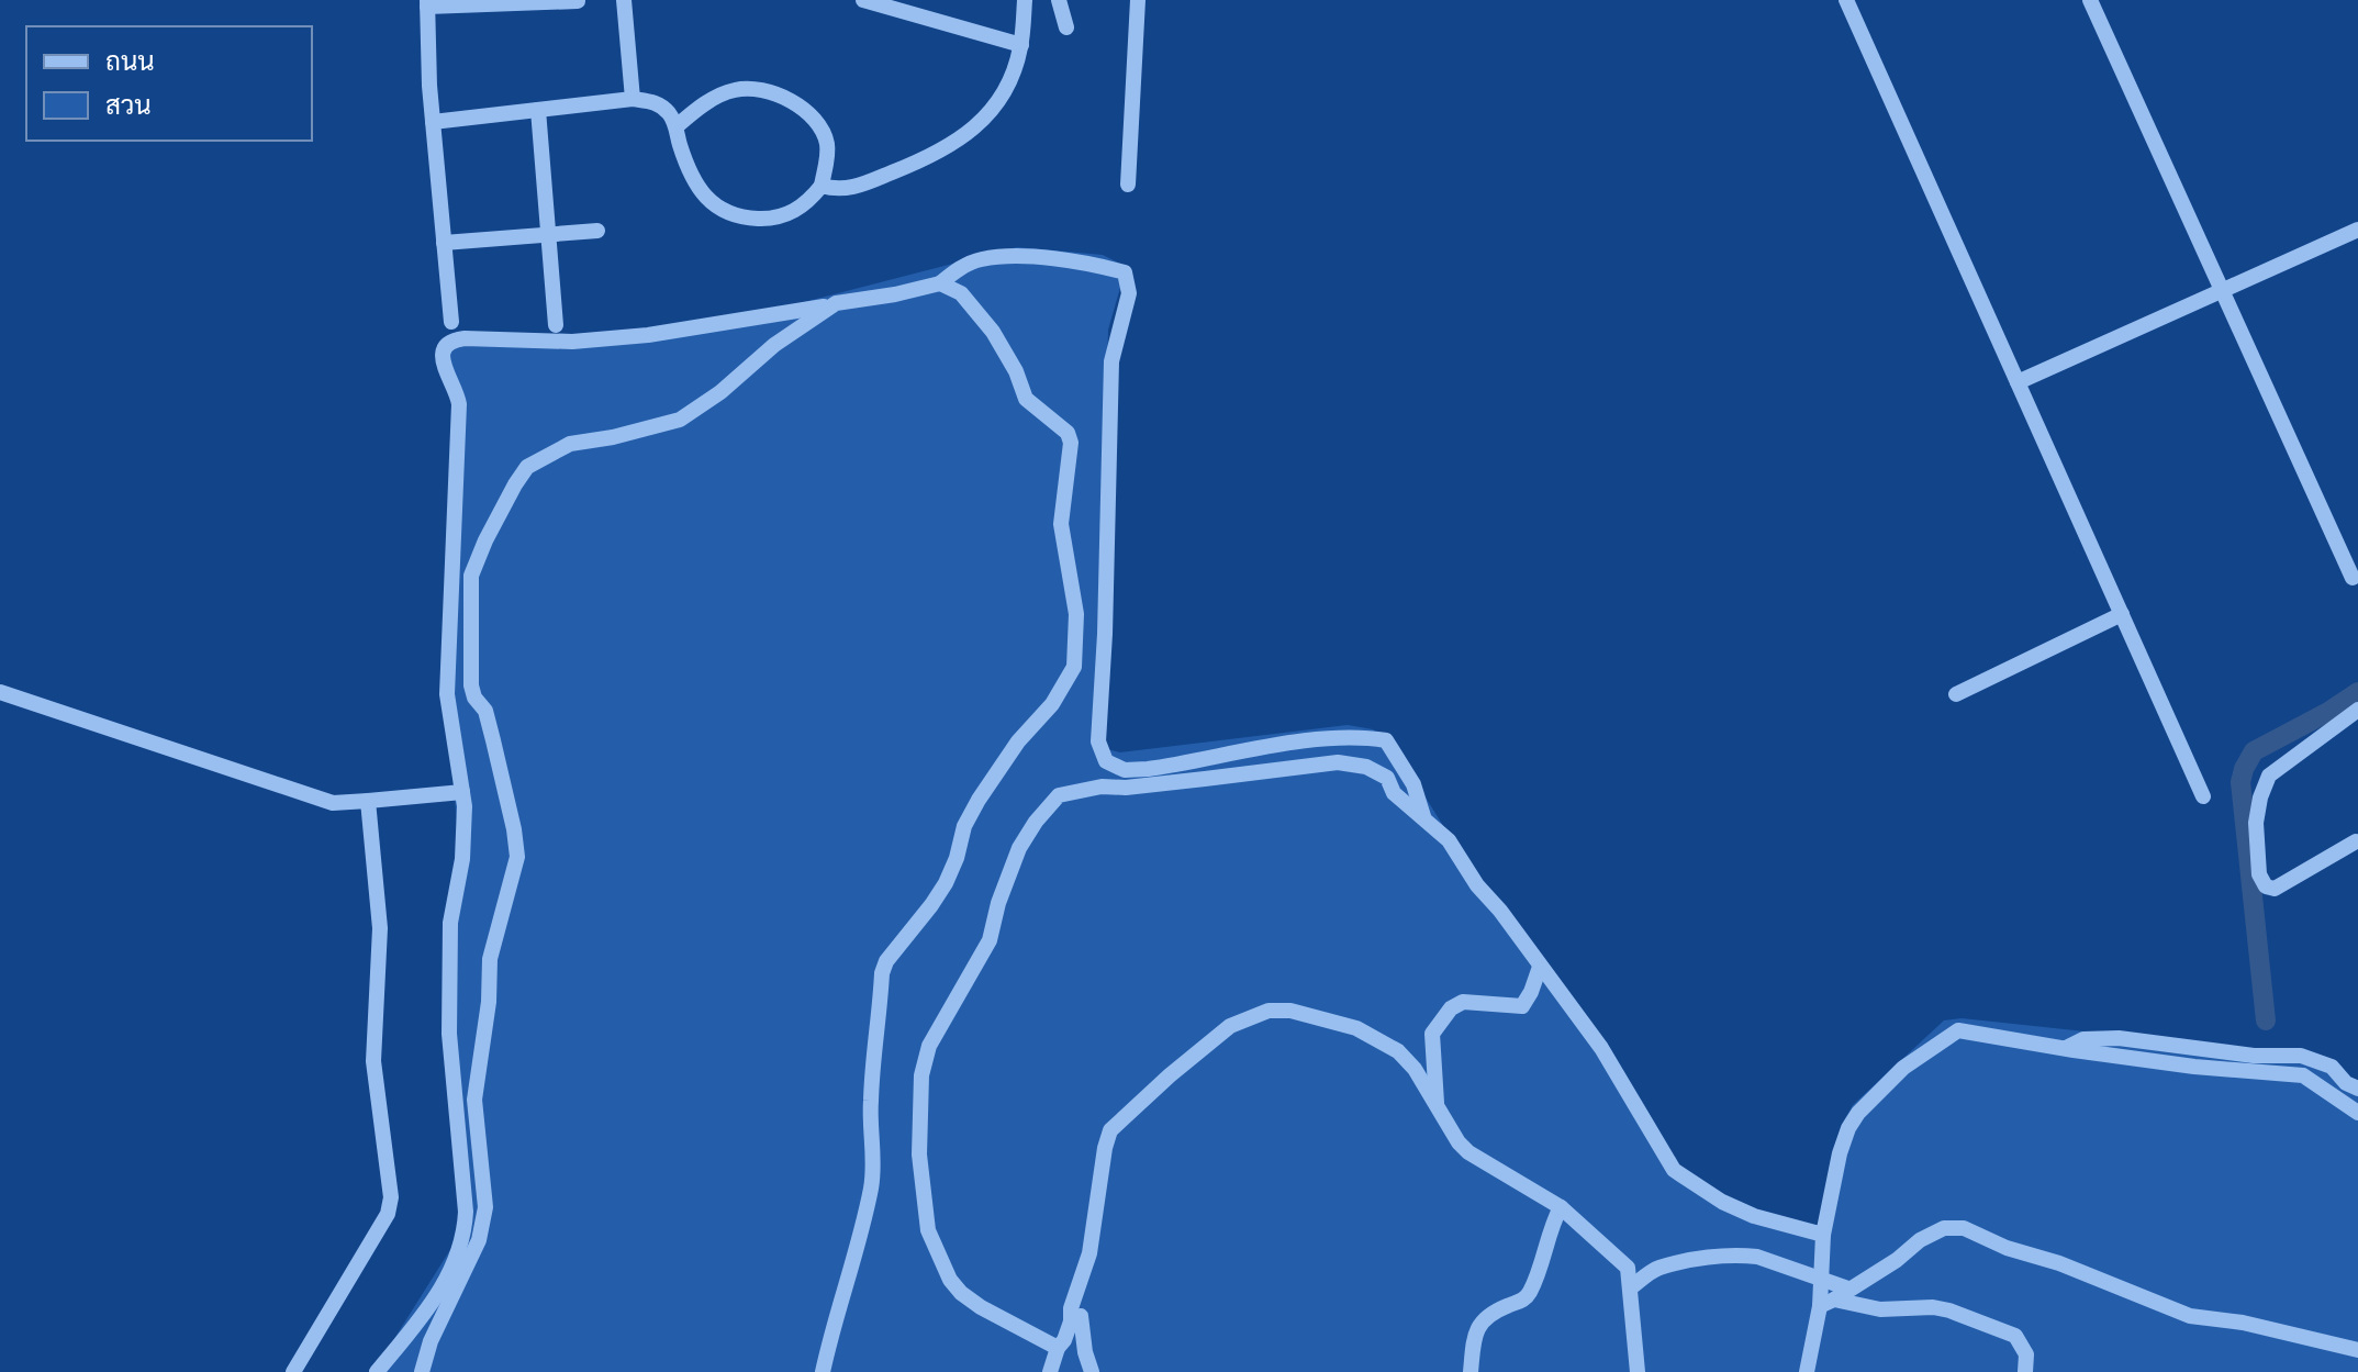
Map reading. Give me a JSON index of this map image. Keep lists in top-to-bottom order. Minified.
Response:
{"legend":["ถนน","สวน"]}
